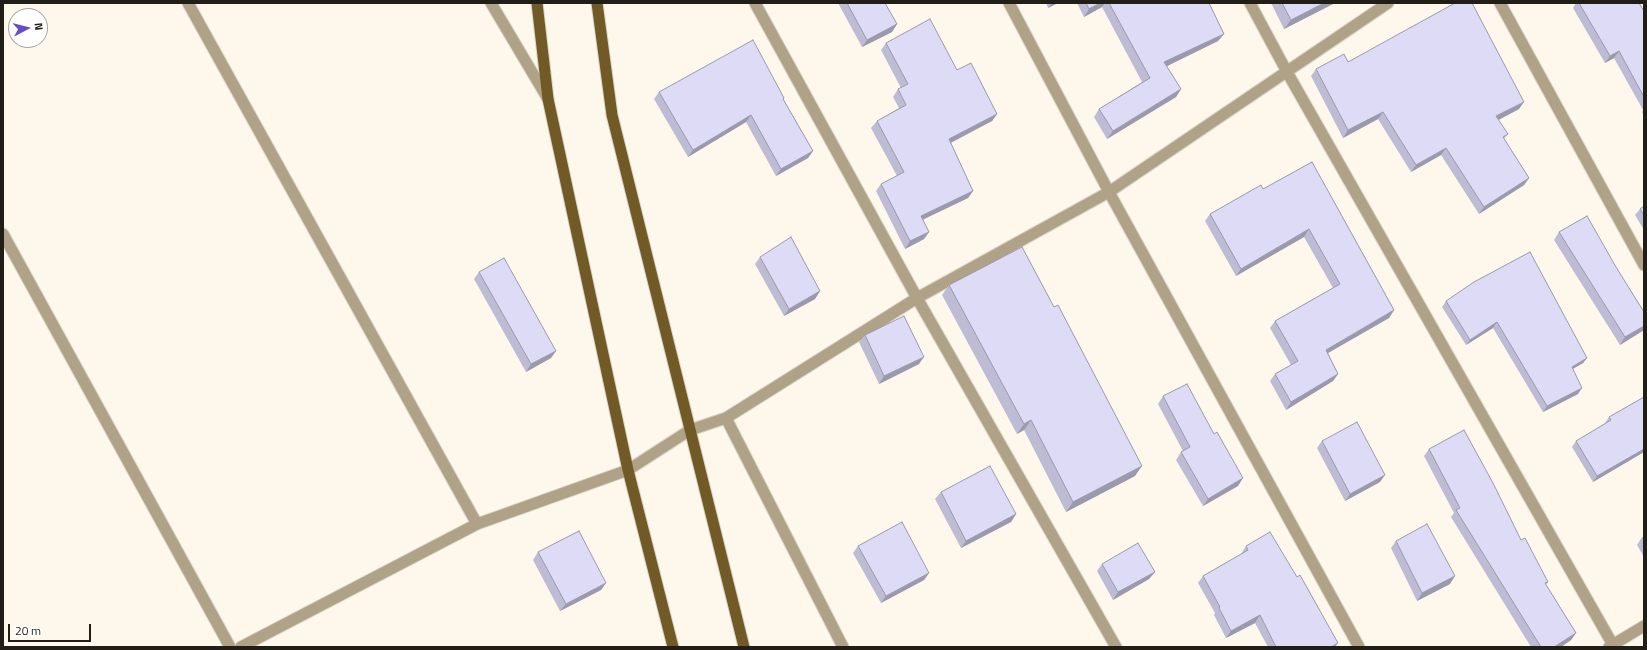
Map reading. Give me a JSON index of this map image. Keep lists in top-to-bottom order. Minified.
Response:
{"scale_bar":"20 m","north":"right"}
